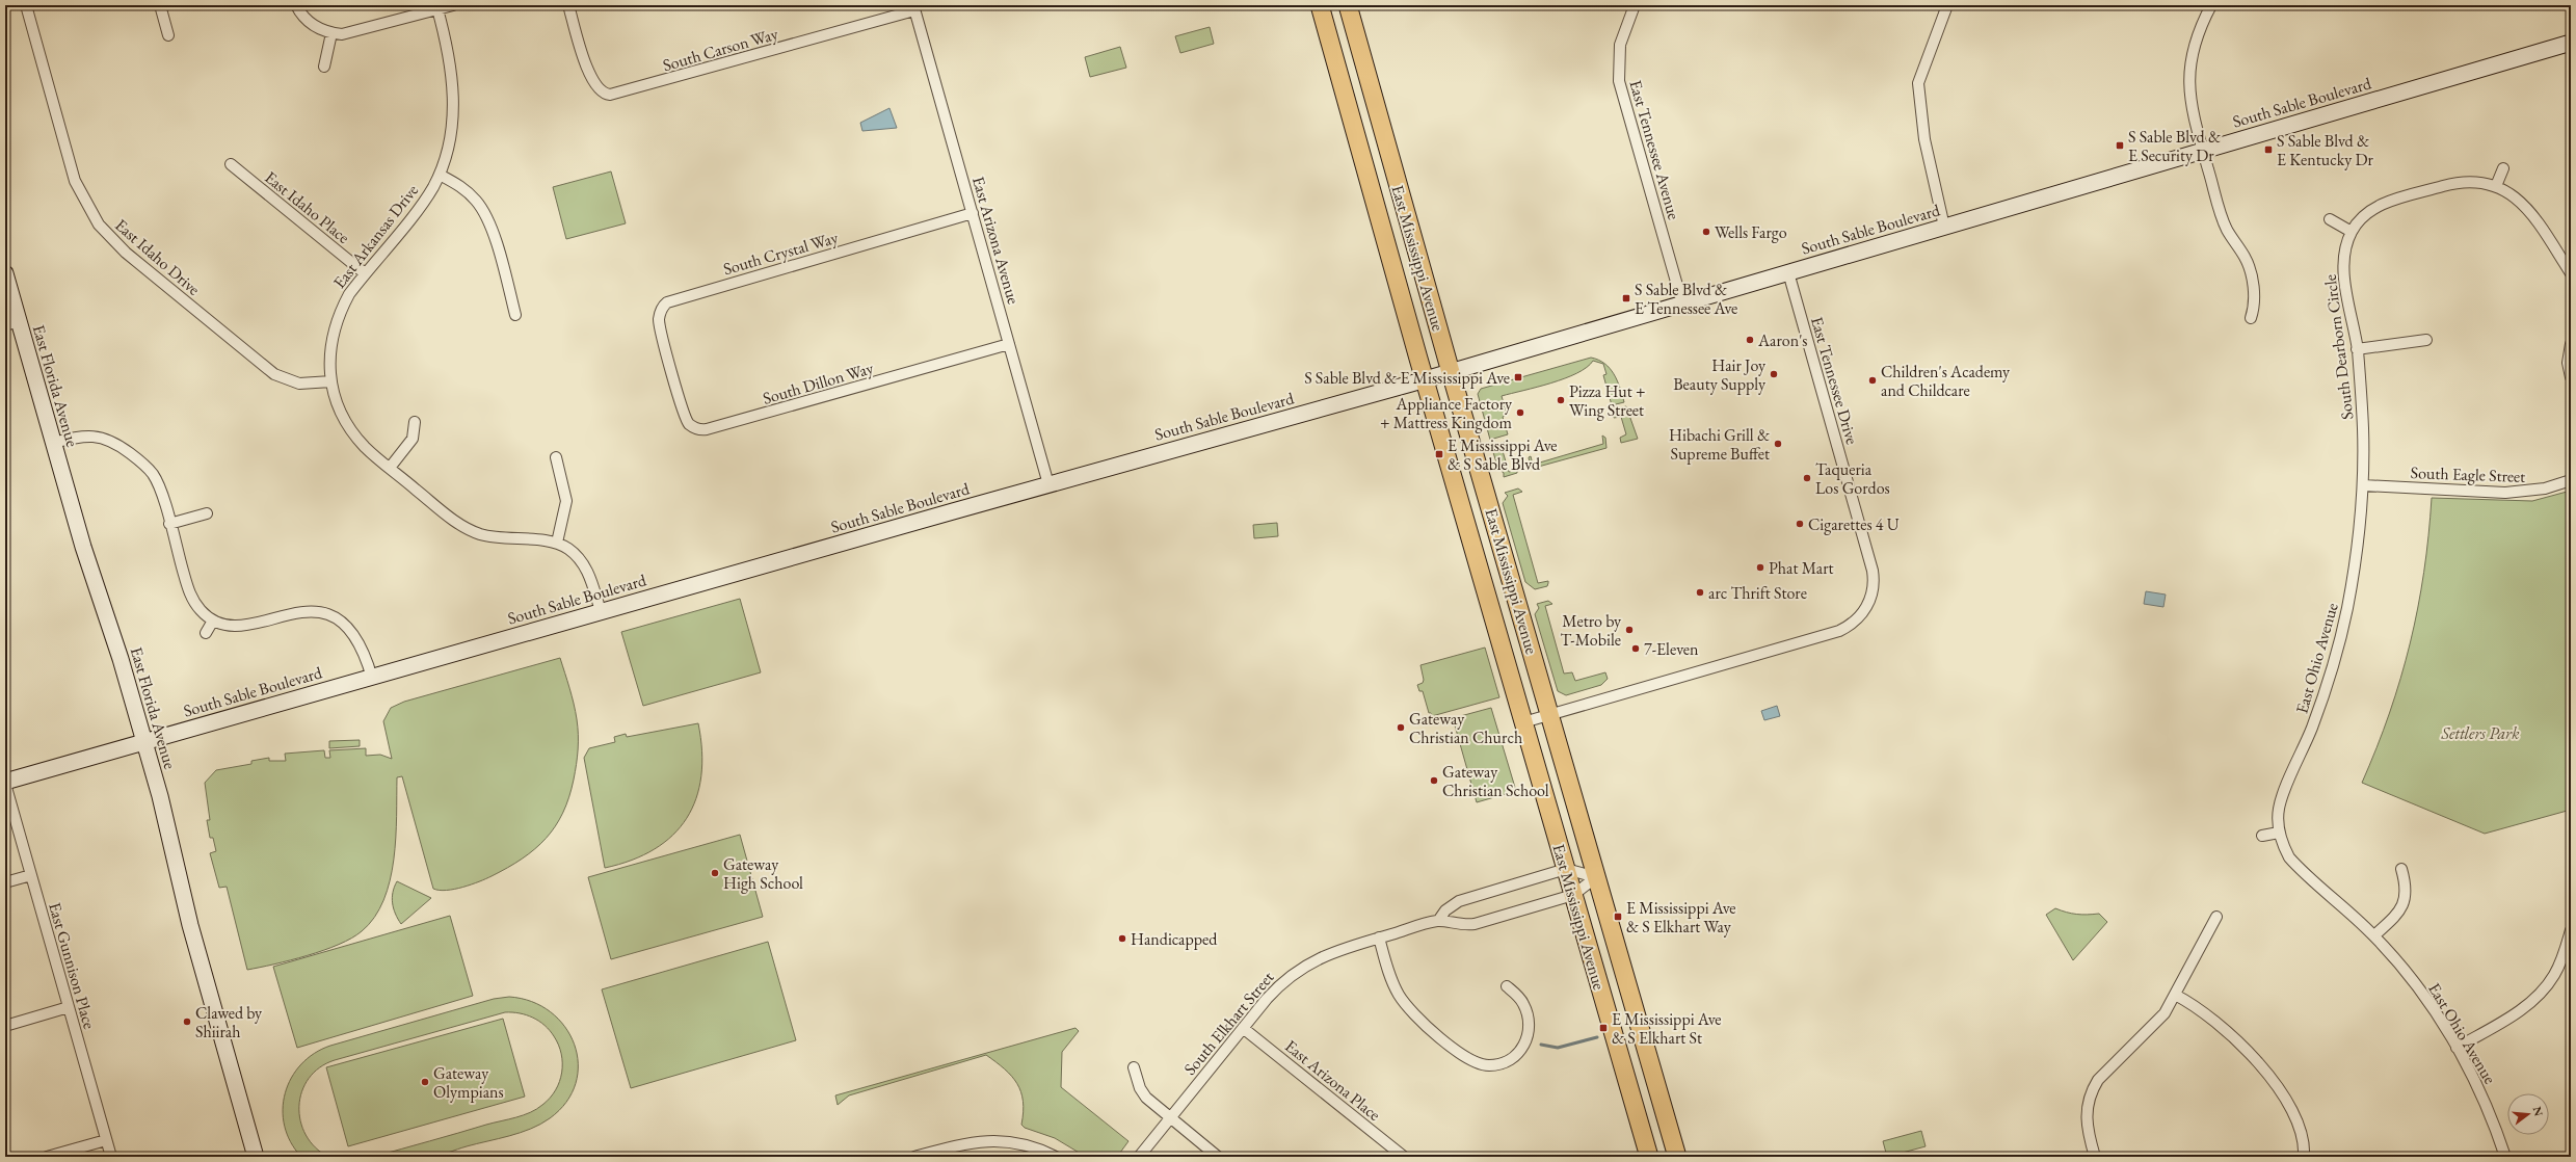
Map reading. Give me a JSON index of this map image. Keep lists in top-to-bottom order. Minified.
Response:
{"streets":{"main road":["East Mississippi Avenue"],"street":["South Carson Way","South Sable Boulevard","East Tennessee Avenue","East Idaho Place","East Arkansas Drive","East Arizona Avenue","South Crystal Way","East Idaho Drive","South Dearborn Circle","East Tennessee Drive","South Dillon Way","East Florida Avenue","South Eagle Street","East Ohio Avenue","East Gunnison Place","South Elkhart Street","East Arizona Place"]},"crossings":[["South Carson Way","East Arizona Avenue"],["South Sable Boulevard","East Tennessee Avenue"],["South Sable Boulevard","East Arkansas Drive"],["South Sable Boulevard","East Arizona Avenue"],["South Sable Boulevard","East Mississippi Avenue"],["South Sable Boulevard","East Tennessee Drive"],["South Sable Boulevard","East Florida Avenue"],["South Sable Boulevard","East Gunnison Place"],["East Idaho Place","East Arkansas Drive"],["East Arkansas Drive","East Idaho Drive"],["East Arizona Avenue","South Crystal Way"],["East Arizona Avenue","South Dillon Way"],["South Crystal Way","South Dillon Way"],["East Mississippi Avenue","East Tennessee Drive"],["East Mississippi Avenue","South Elkhart Street"],["South Dearborn Circle","South Eagle Street"],["South Dearborn Circle","East Ohio Avenue"],["South Eagle Street","East Ohio Avenue"],["South Elkhart Street","East Arizona Place"]],"parks":["Settlers Park"],"places":{"transit":["S Sable Blvd & E Security Dr","S Sable Blvd & E Kentucky Dr","S Sable Blvd & E Tennessee Ave","S Sable Blvd & E Mississippi Ave","E Mississippi Ave & S Sable Blvd","E Mississippi Ave & S Elkhart Way","E Mississippi Ave & S Elkhart St"],"other":["Wells Fargo","Aaron's","Hair Joy Beauty Supply","Children's Academy and Childcare","Pizza Hut + Wing Street","Appliance Factory + Mattress Kingdom","Hibachi Grill & Supreme Buffet","Taqueria Los Gordos","Cigarettes 4 U","Phat Mart","arc Thrift Store","Metro by T-Mobile","7-Eleven","Gateway Christian Church","Gateway Christian School","Gateway High School","Handicapped","Clawed by Shiirah","Gateway Olympians"]},"north":"right"}
